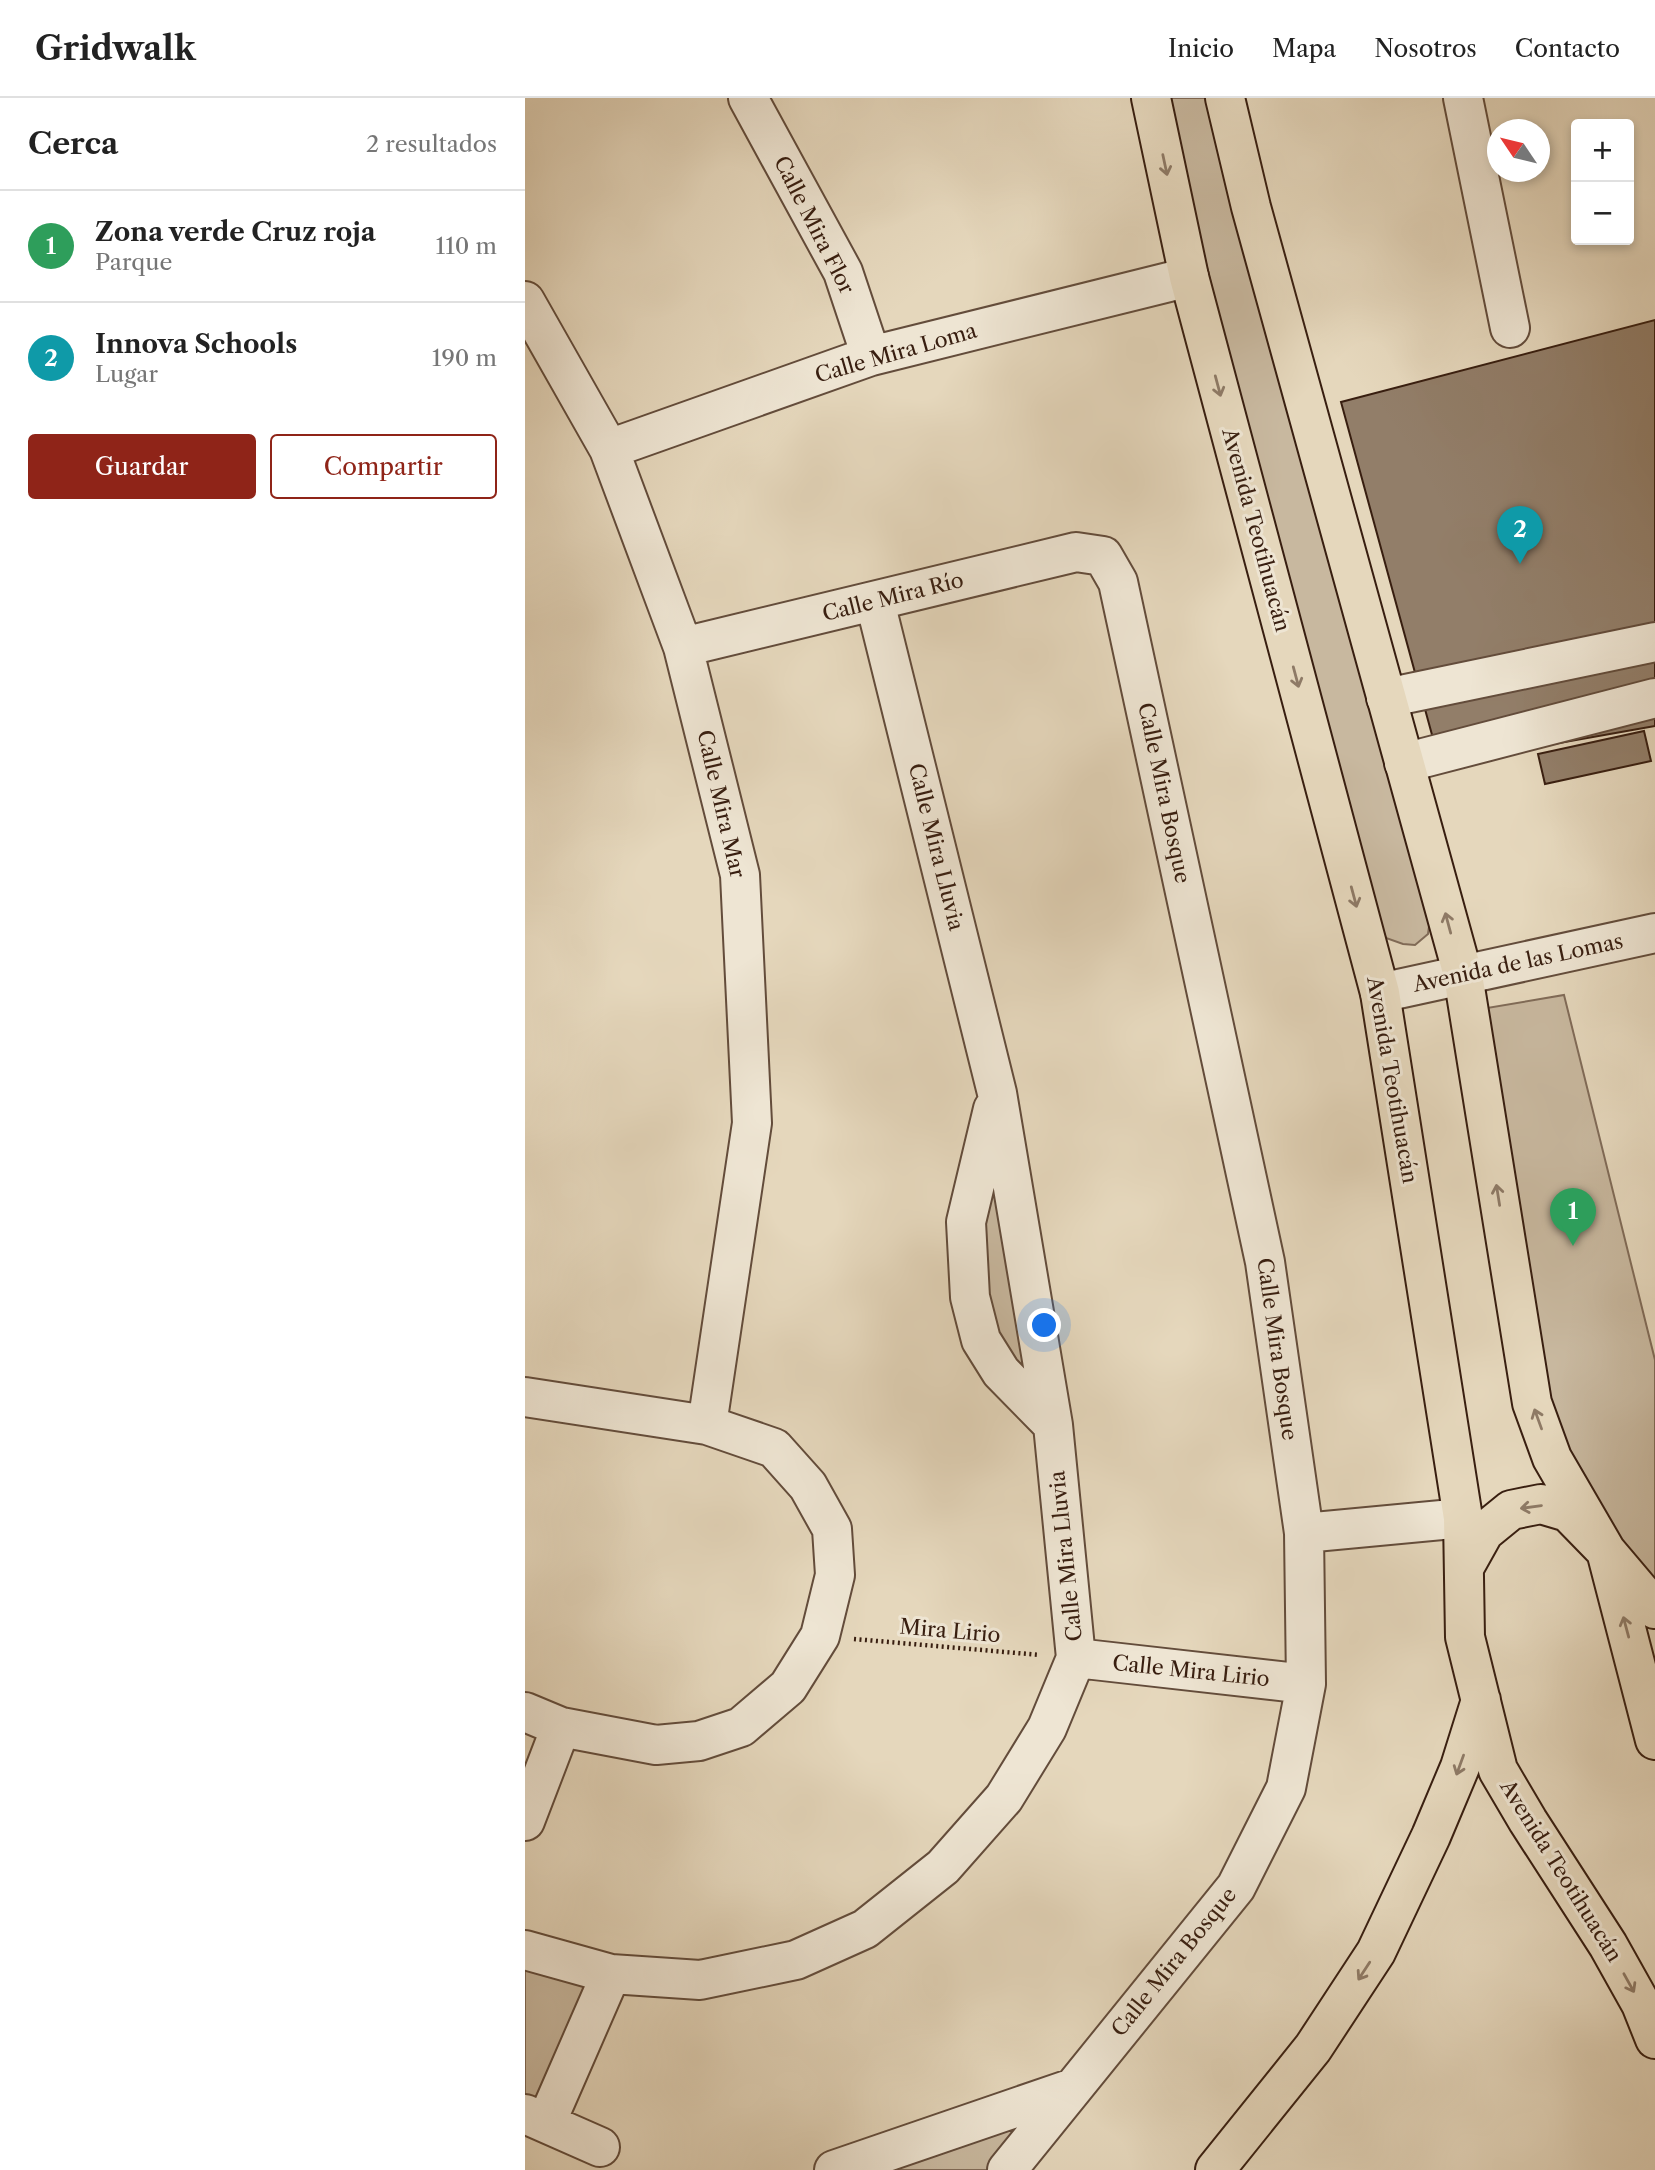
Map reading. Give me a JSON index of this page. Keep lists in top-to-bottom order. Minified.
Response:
{"streets":{"main road":["Avenida Teotihuacán"],"street":["Calle Mira Flor","Calle Mira Loma","Calle Mira Río","Calle Mira Bosque","Calle Mira Mar","Calle Mira Lluvia","Avenida de las Lomas","Calle Mira Lirio"],"path":["Mira Lirio"]},"crossings":[["Calle Mira Flor","Calle Mira Loma"],["Calle Mira Loma","Avenida Teotihuacán"],["Calle Mira Loma","Calle Mira Mar"],["Avenida Teotihuacán","Avenida de las Lomas"],["Calle Mira Río","Calle Mira Bosque"],["Calle Mira Río","Calle Mira Mar"],["Calle Mira Río","Calle Mira Lluvia"],["Calle Mira Bosque","Calle Mira Lirio"],["Calle Mira Lluvia","Mira Lirio"],["Calle Mira Lluvia","Calle Mira Lirio"],["Mira Lirio","Calle Mira Lirio"]],"north":"top left","page":{"header":"Gridwalk","nav":["Inicio","Mapa","Nosotros","Contacto"],"heading":["Cerca","2 resultados"],"map_buttons":["+","−"],"list":[{"mark":"1","name":"Zona verde Cruz roja","note":"Parque","value":"110 m"},{"mark":"2","name":"Innova Schools","note":"Lugar","value":"190 m"}],"buttons":["Guardar","Compartir"],"pins":["2","1"]}}
